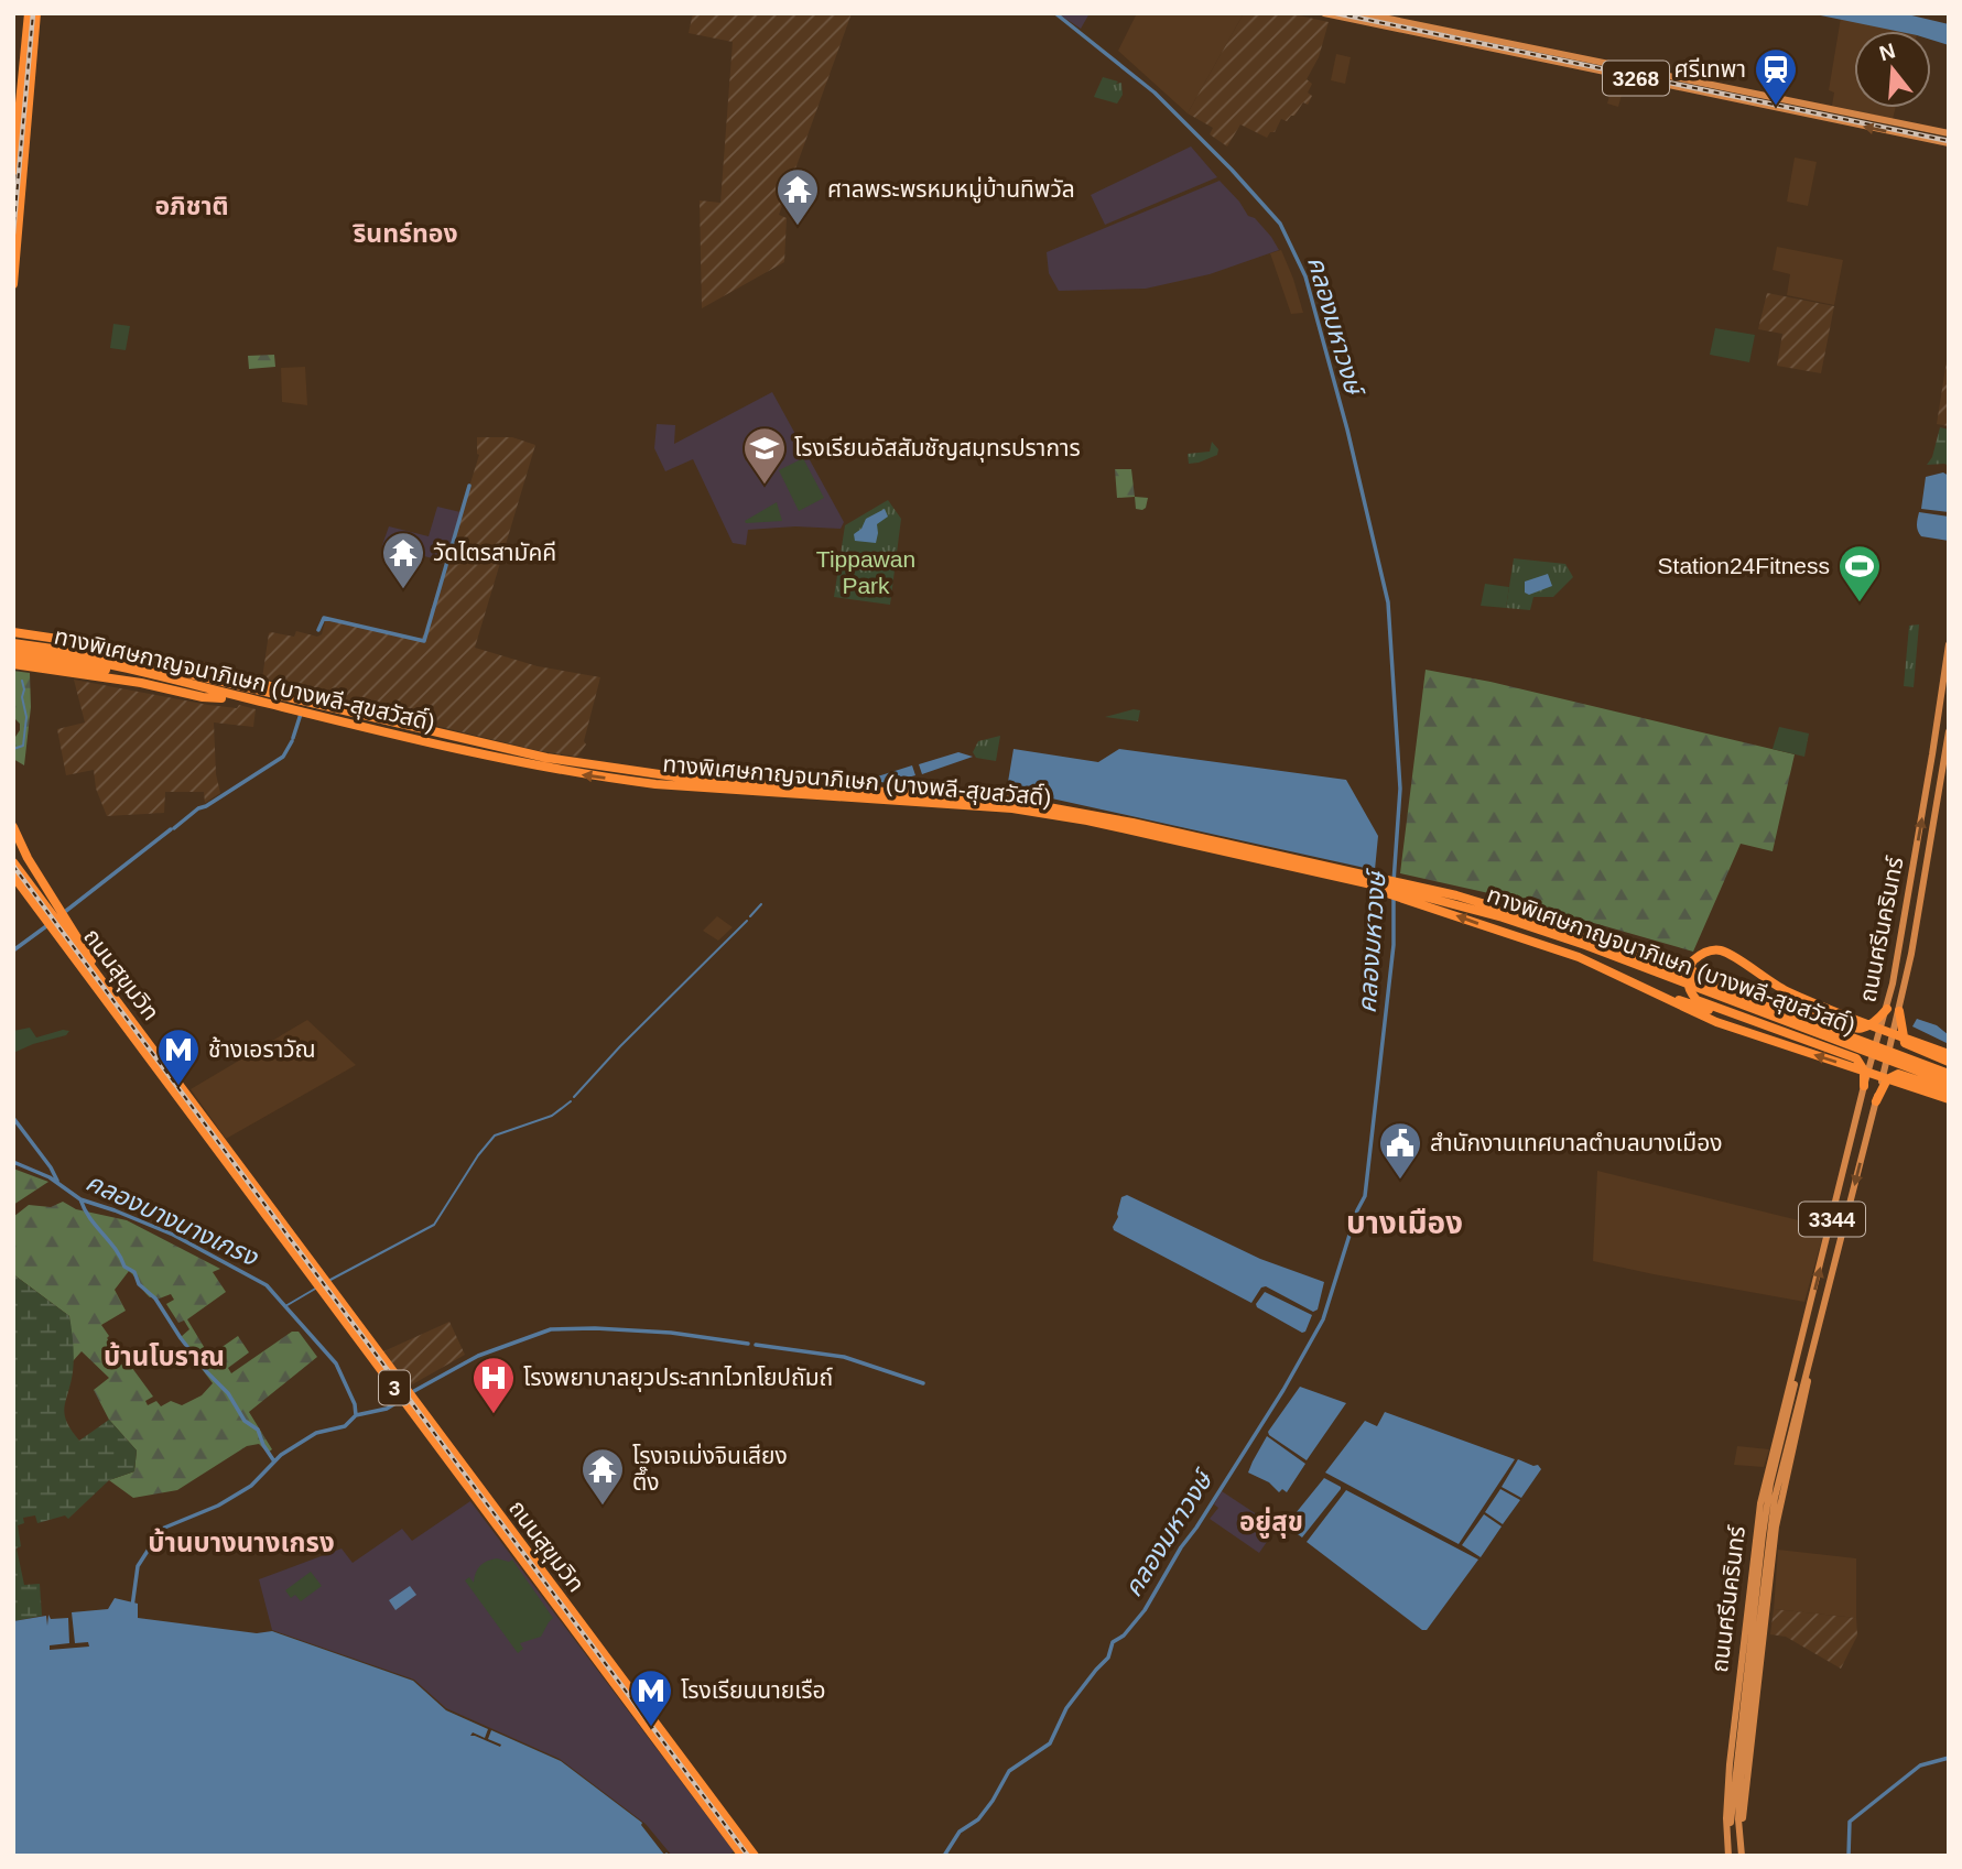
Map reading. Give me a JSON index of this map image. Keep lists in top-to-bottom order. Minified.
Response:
{"streets":{"highway":["ทางพิเศษกาญจนาภิเษก (บางพลี-สุขสวัสดิ์)","ถนนสุขุมวิท","3"],"main road":["3268","ถนนศรีนครินทร์","3344"]},"districts":["อภิชาติ","รินทร์ทอง","บางเมือง","บ้านโบราณ","อยู่สุข","บ้านบางนางเกรง"],"water":["คลองมหาวงษ์","คลองบางนางเกรง"],"parks":["Tippawan Park"],"places":{"station":["ศรีเทพา"],"temple":["ศาลพระพรหมหมู่บ้านทิพวัล","วัดไตรสามัคคี","โรงเจเม่งจินเสียง ตึ๊ง"],"school or university":["โรงเรียนอัสสัมชัญสมุทรปราการ"],"sports":["Station24Fitness"],"metro station":["ช้างเอราวัณ","โรงเรียนนายเรือ"],"public building":["สำนักงานเทศบาลตำบลบางเมือง"],"hospital":["โรงพยาบาลยุวประสาทไวทโยปถัมถ์"]},"north":"top"}
